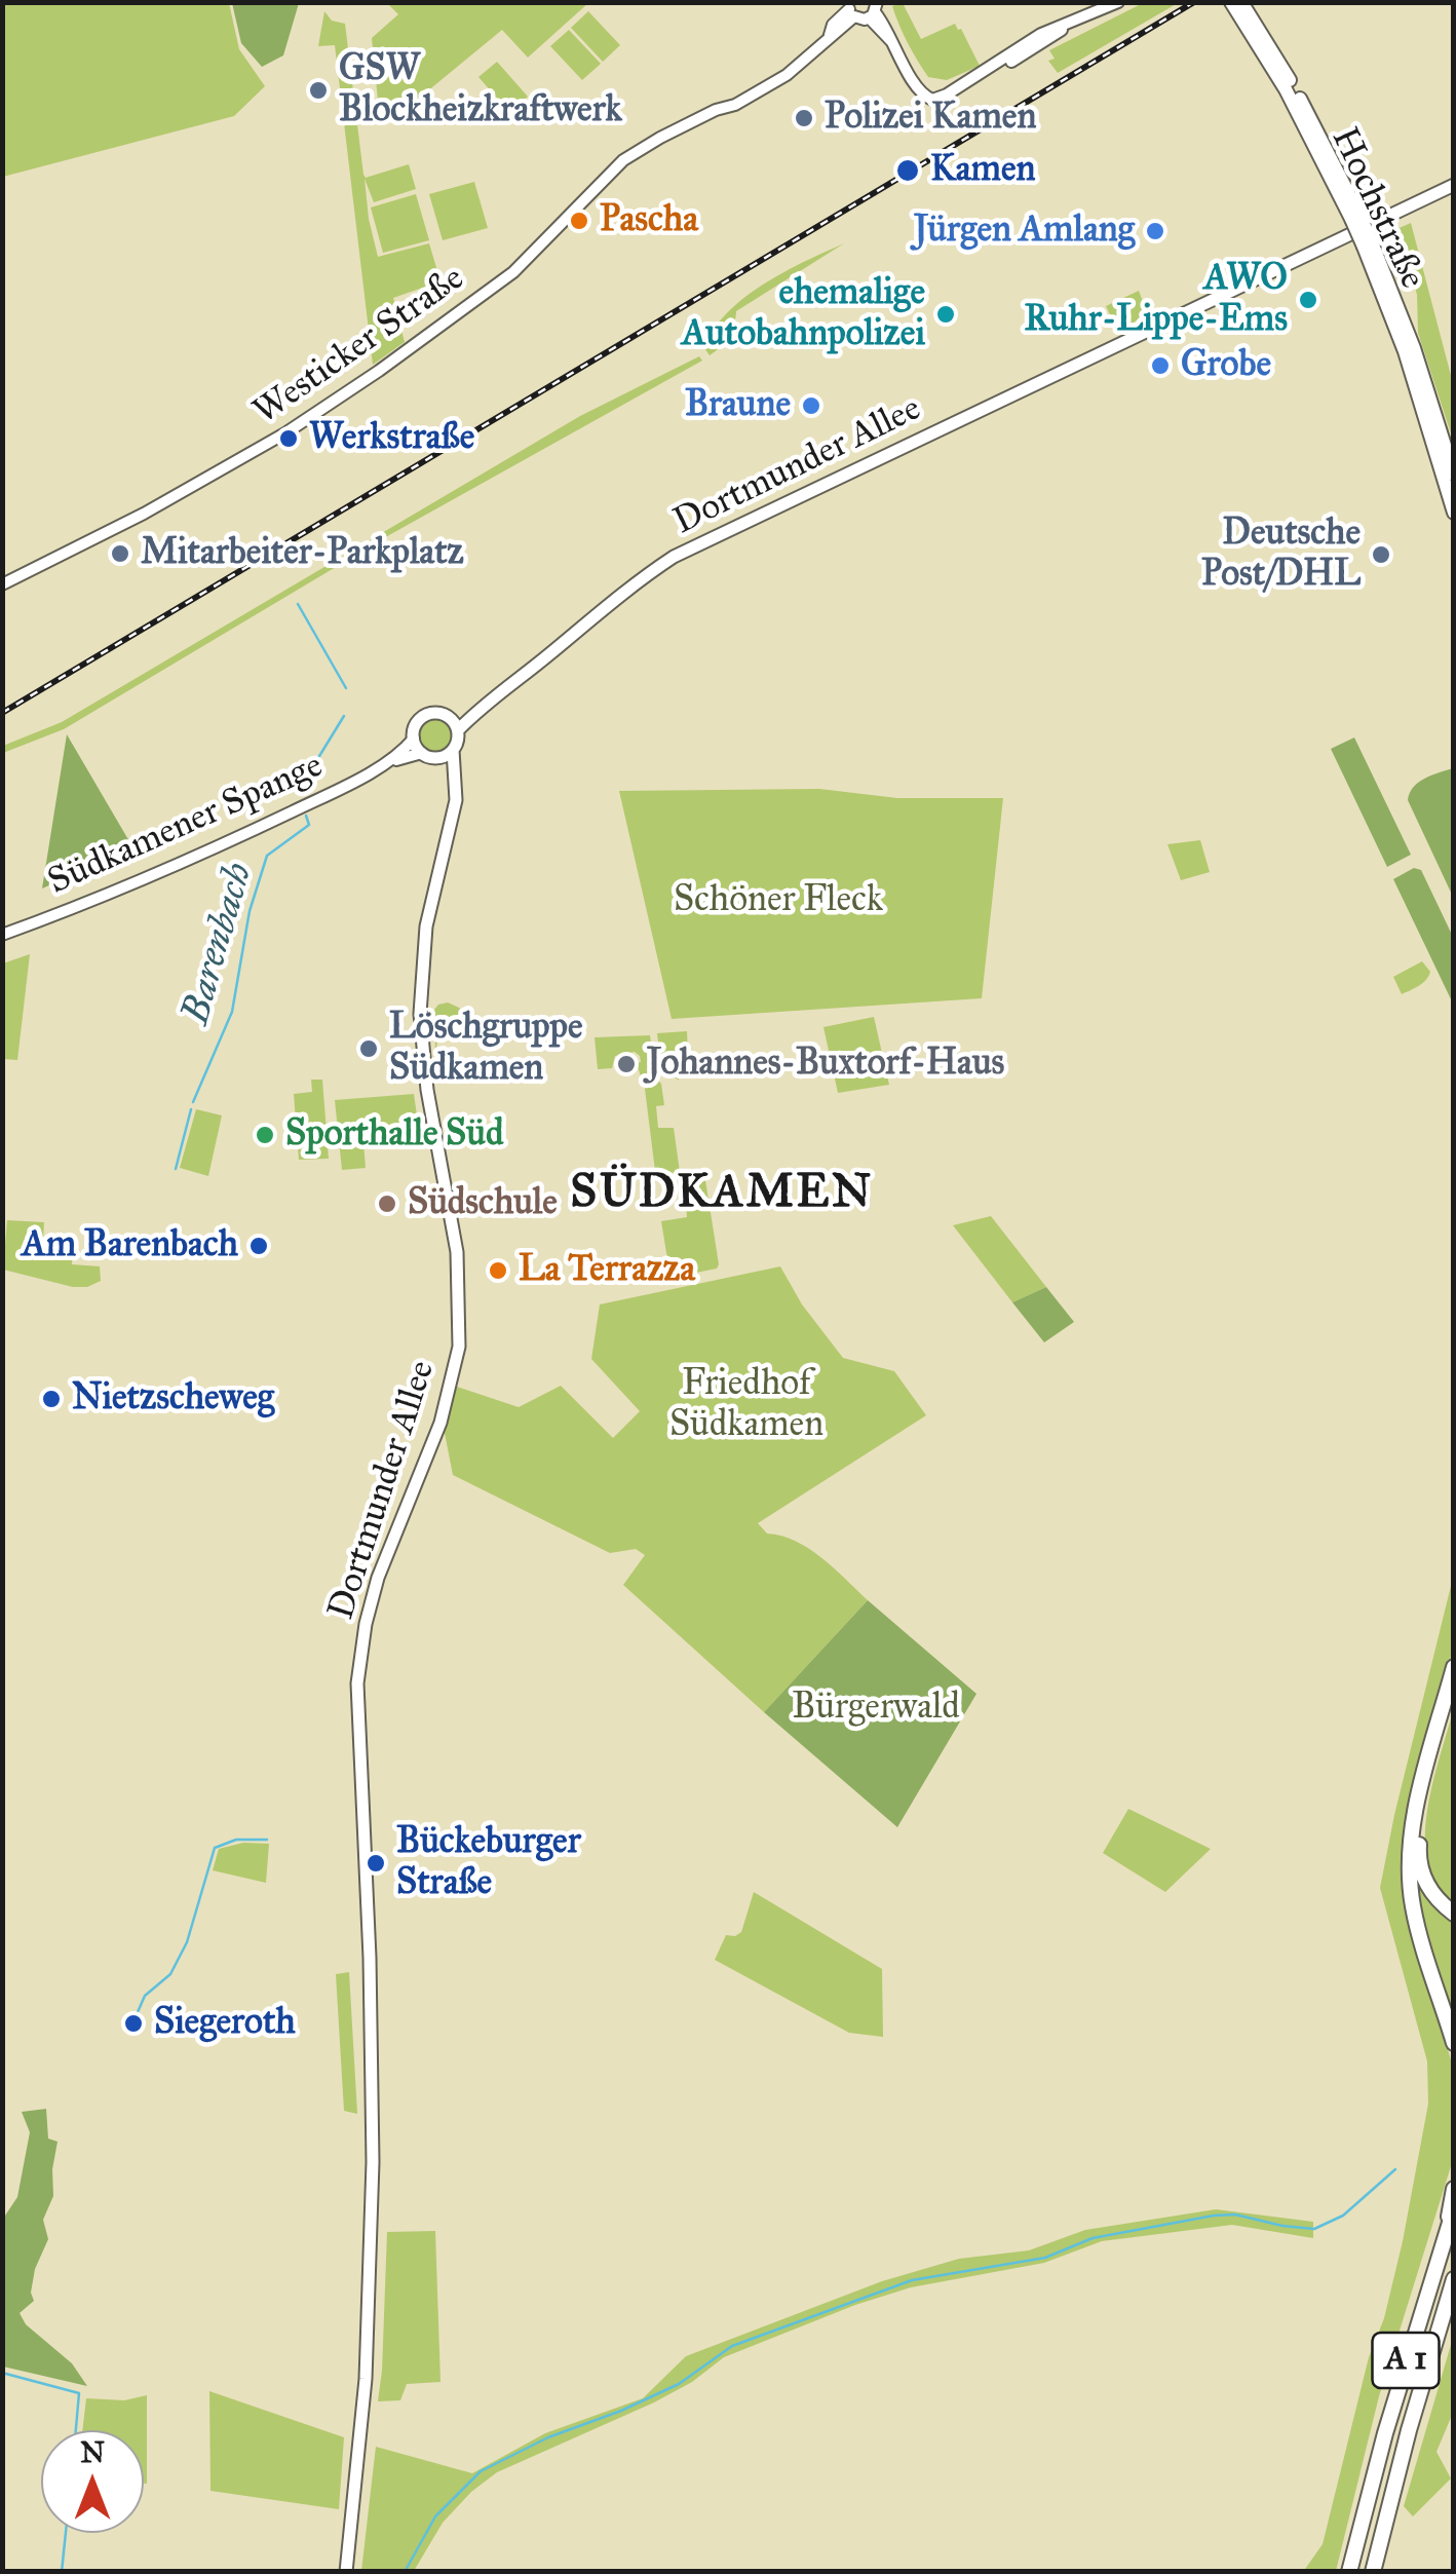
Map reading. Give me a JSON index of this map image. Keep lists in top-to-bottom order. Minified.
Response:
{"streets":{"highway":["A 1"],"main road":["Hochstraße","Dortmunder Allee"],"street":["Westicker Straße","Südkamener Spange"]},"districts":["SÜDKAMEN"],"water":["Barenbach"],"parks":["Schöner Fleck","Friedhof Südkamen","Bürgerwald"],"places":["GSW Blockheizkraftwerk","Polizei Kamen","Kamen","Pascha","Jürgen Amlang","AWO Ruhr-Lippe-Ems","ehemalige Autobahnpolizei","Grobe","Braune","Werkstraße","Mitarbeiter-Parkplatz","Deutsche Post/DHL","Löschgruppe Südkamen","Johannes-Buxtorf-Haus","Sporthalle Süd","Südschule","Am Barenbach","La Terrazza","Nietzscheweg","Bückeburger Straße","Siegeroth"],"north":"top"}
